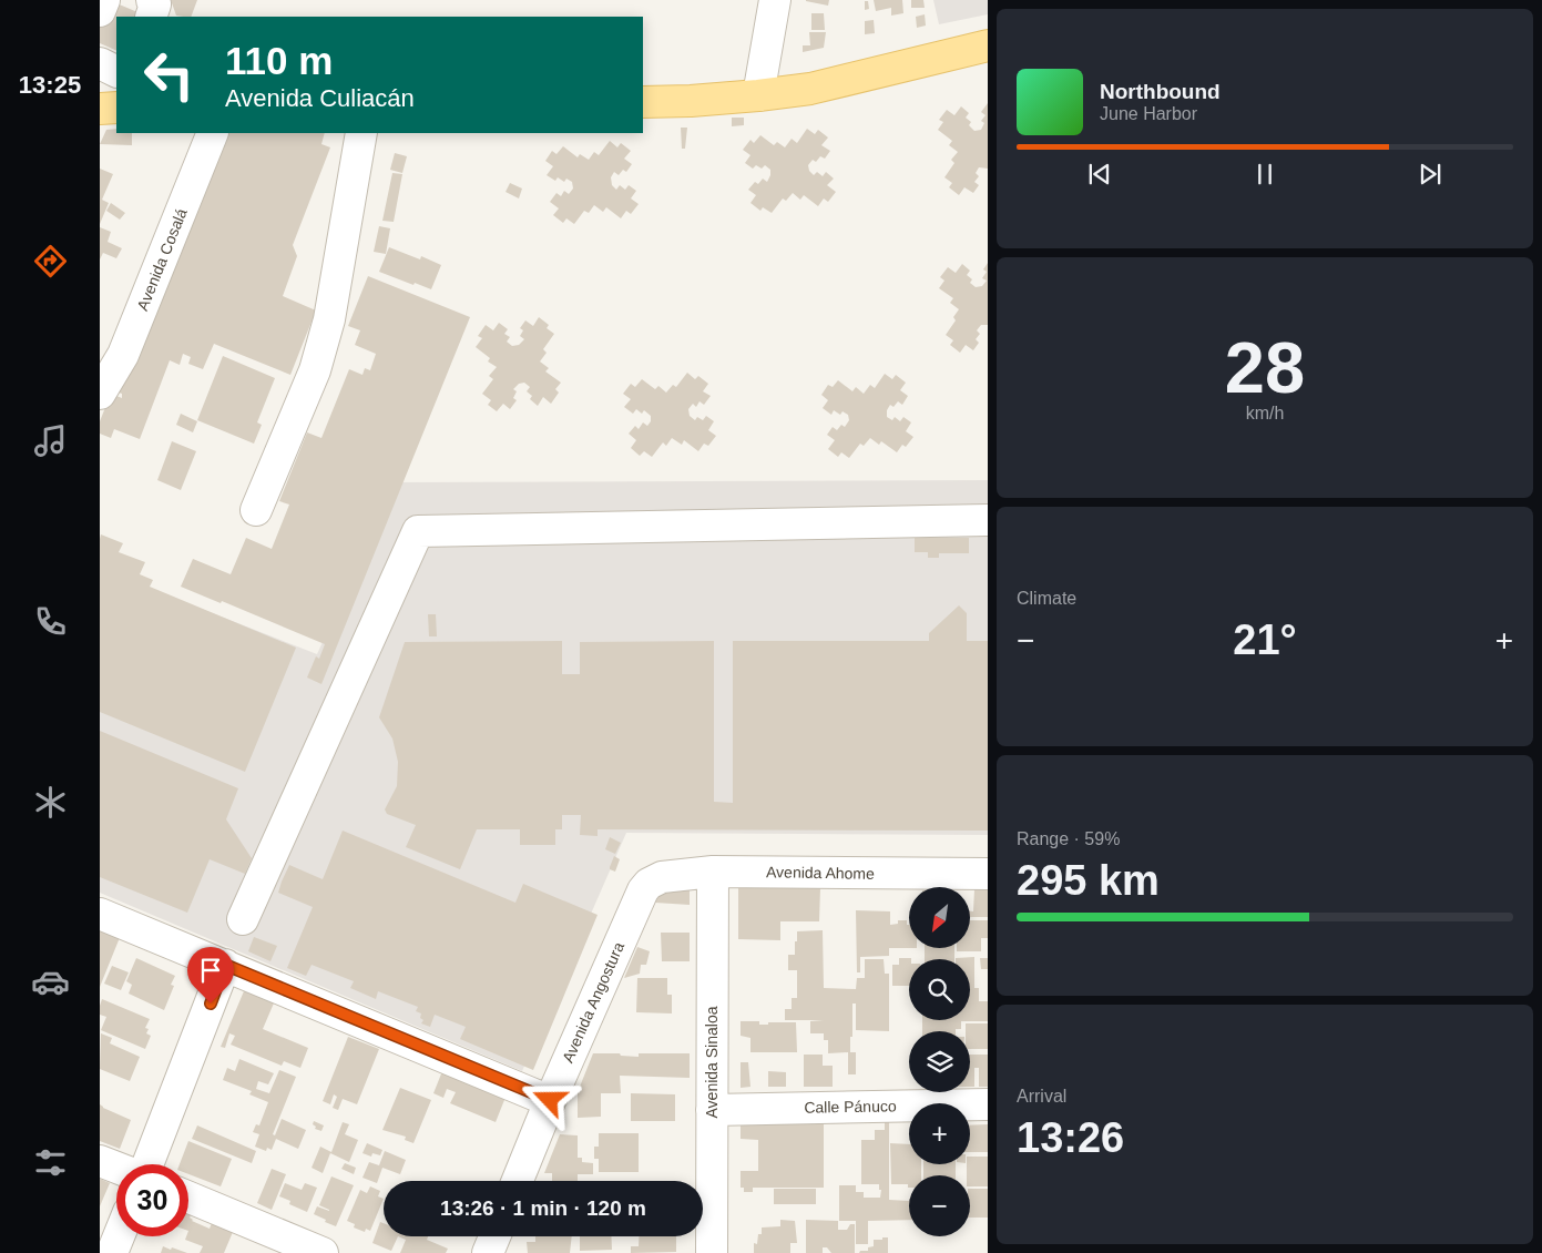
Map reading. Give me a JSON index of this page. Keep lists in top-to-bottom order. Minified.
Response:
{"streets":{"street":["Avenida Cosalá","Avenida Ahome","Avenida Angostura","Avenida Sinaloa","Calle Pánuco"]},"crossings":[["Avenida Ahome","Avenida Angostura"],["Avenida Ahome","Avenida Sinaloa"],["Avenida Sinaloa","Calle Pánuco"]],"north":"bottom left","page":{"tabs":"13:25","turn":["110 m","Avenida Culiacán"],"song":["Northbound","June Harbor"],"tile":[["28","km/h"],"Climate",["Range · 59%","295 km"],["Arrival","13:26"]],"heat":["−","21°","+"],"map_buttons":["+","−"],"limit":"30","trip":"13:26 · 1 min · 120 m"}}
